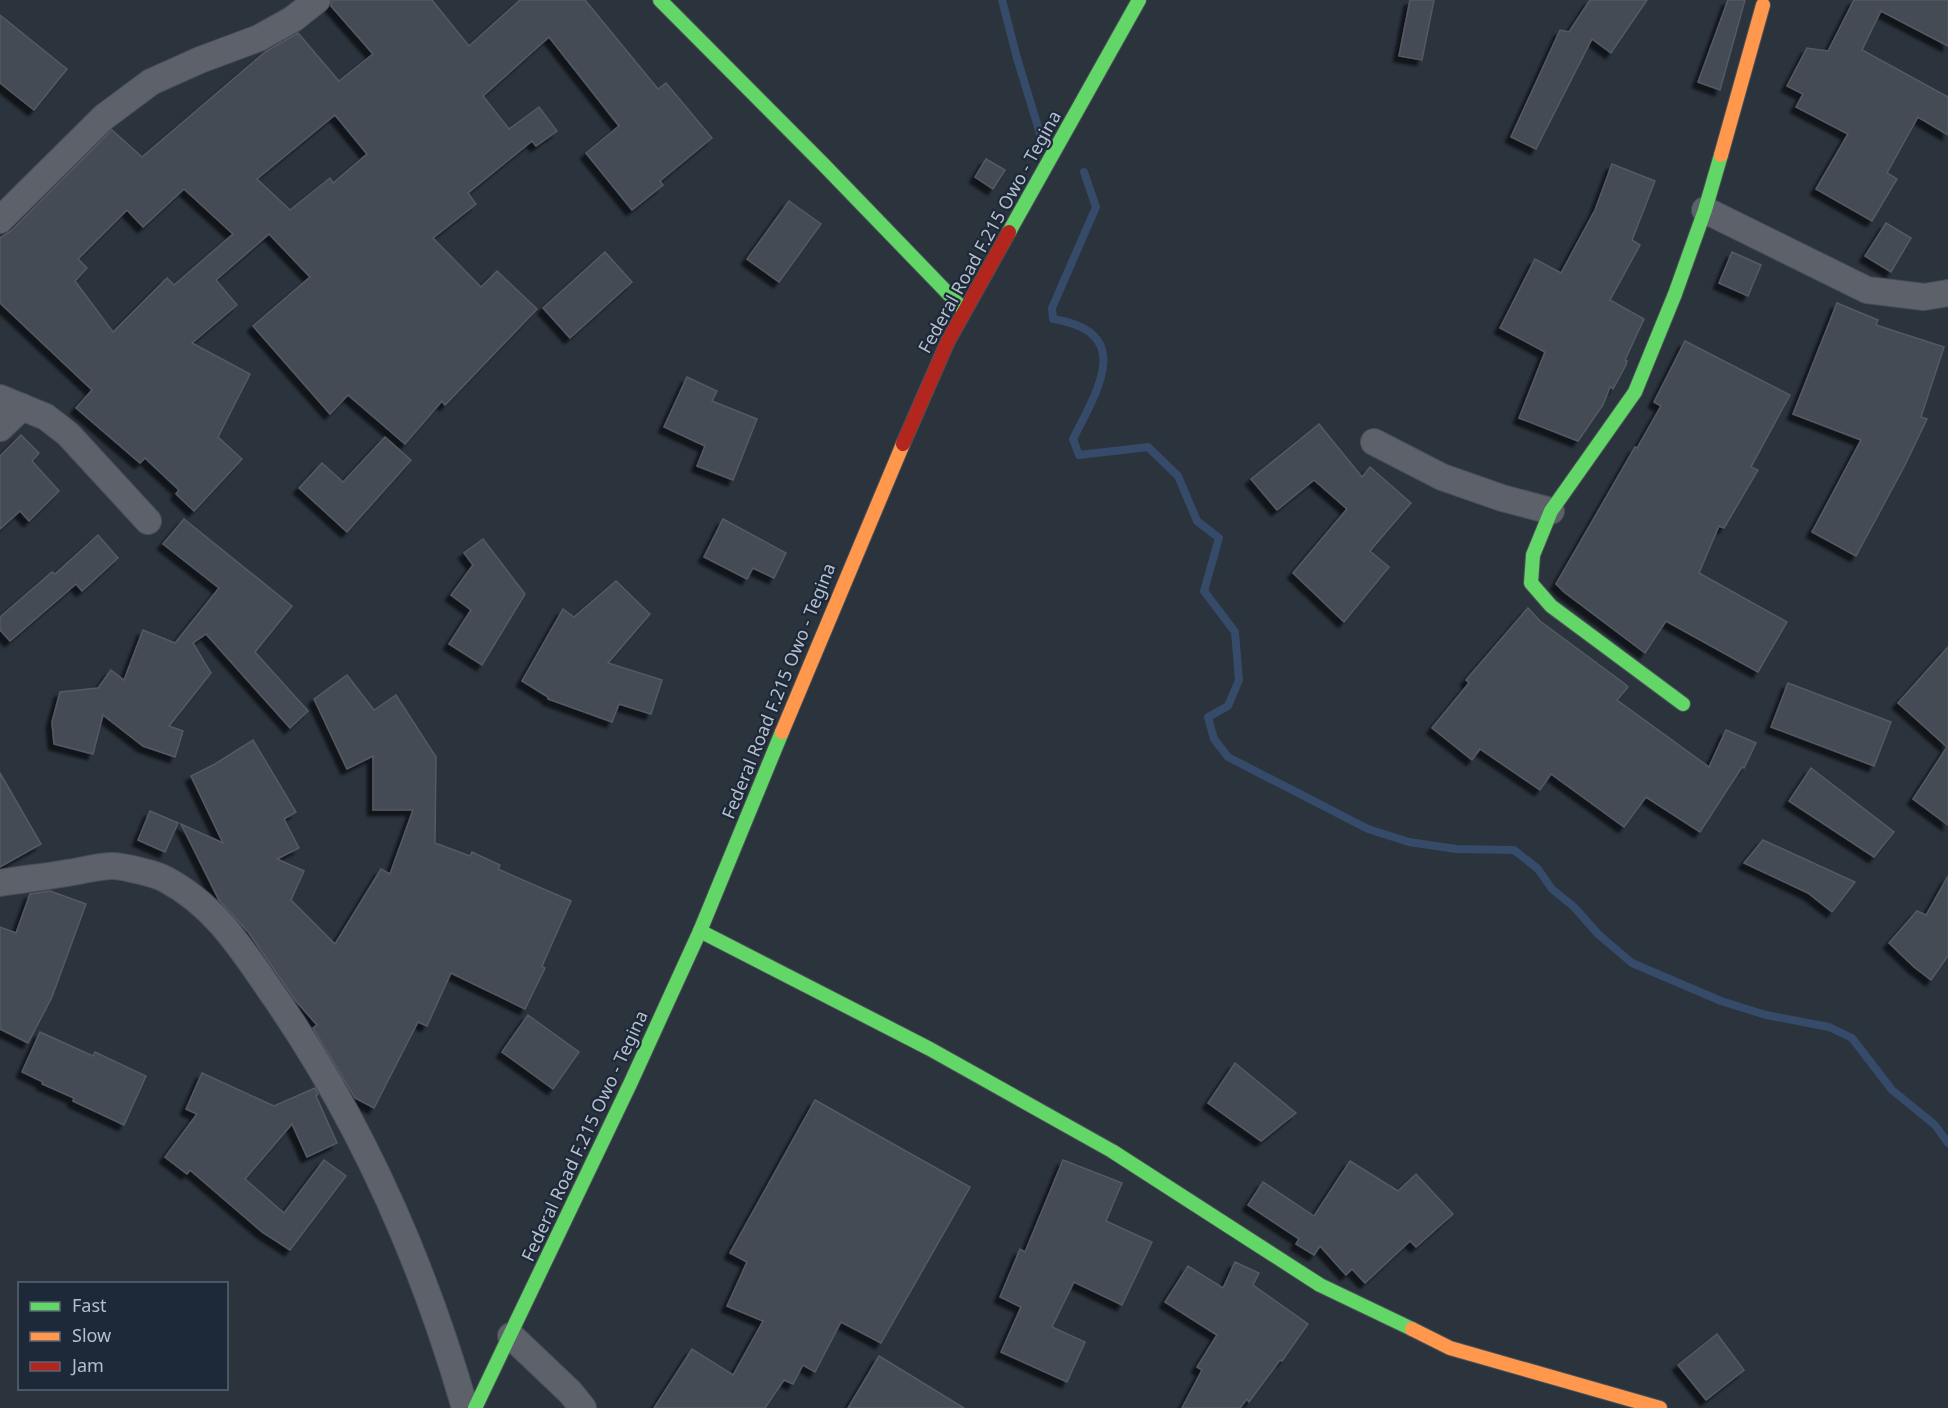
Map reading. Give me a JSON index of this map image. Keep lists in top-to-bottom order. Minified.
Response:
{"streets":{"street":["Federal Road F.215 Owo - Tegina"]},"legend":["Fast","Slow","Jam"]}
